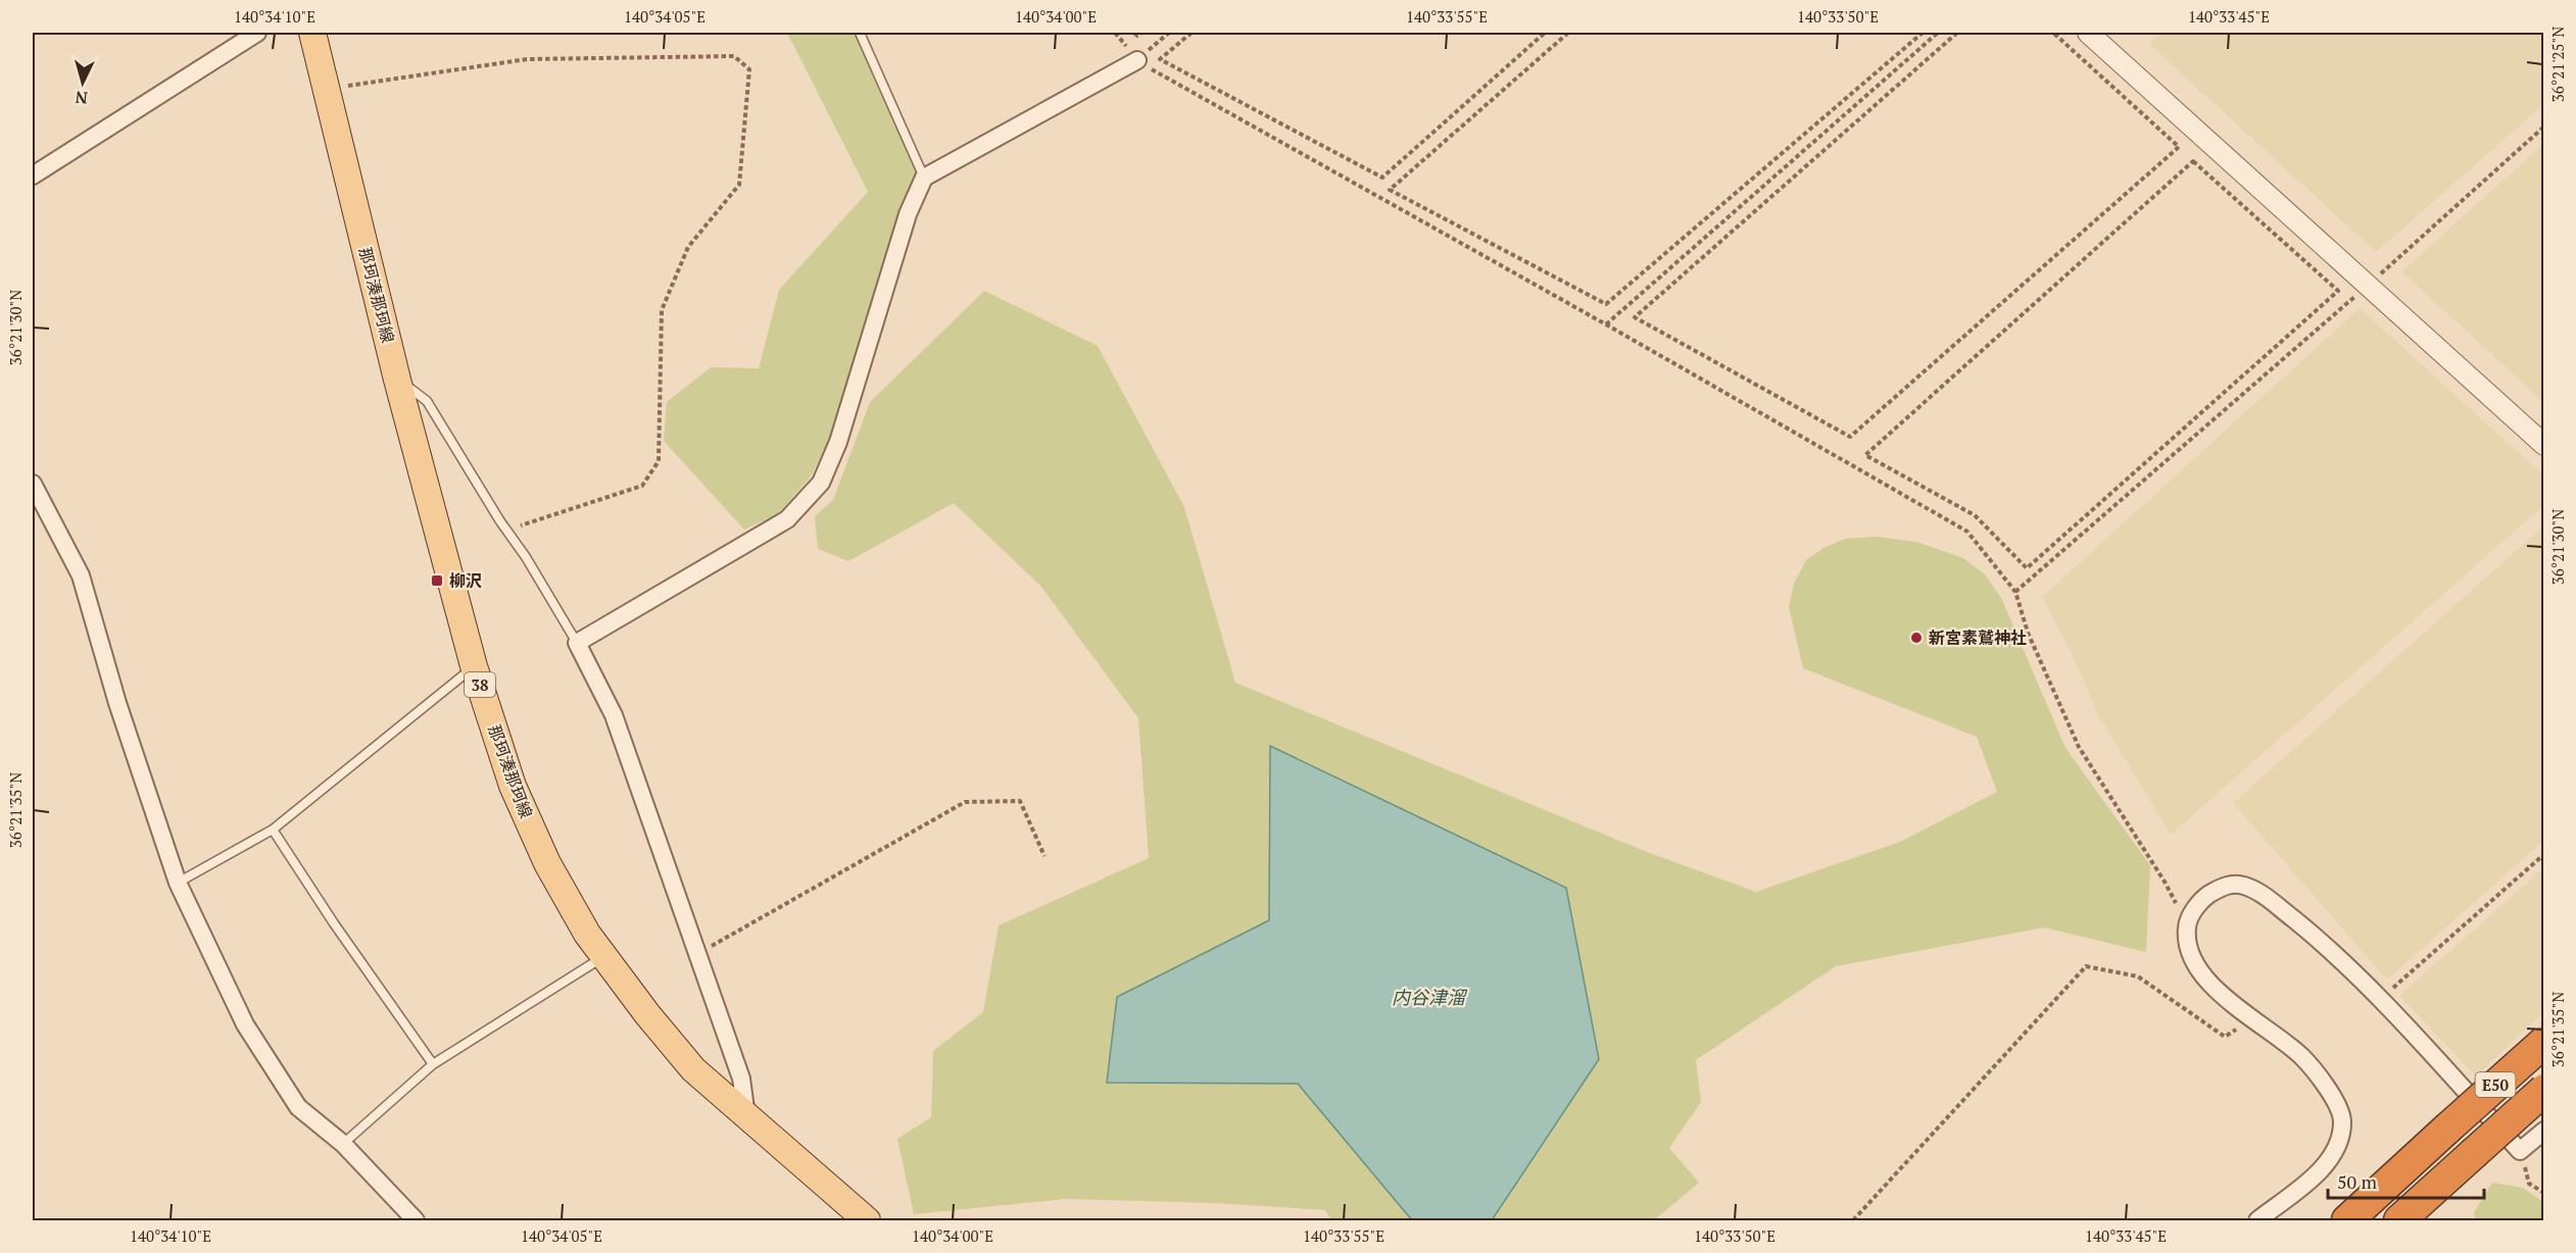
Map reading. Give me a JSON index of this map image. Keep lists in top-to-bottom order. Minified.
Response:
{"streets":{"highway":["E50"],"main road":["那珂湊那珂線","38"]},"water":["内谷津溜"],"places":{"transit":["柳沢"],"other":["新宮素鷲神社"]},"scale_bar":"50 m","north":"bottom","coordinates":["140°34'10\"E","140°34'05\"E","140°34'00\"E","140°33'55\"E","140°33'50\"E","140°33'45\"E","36°21'25\"N","36°21'30\"N","36°21'35\"N"]}
